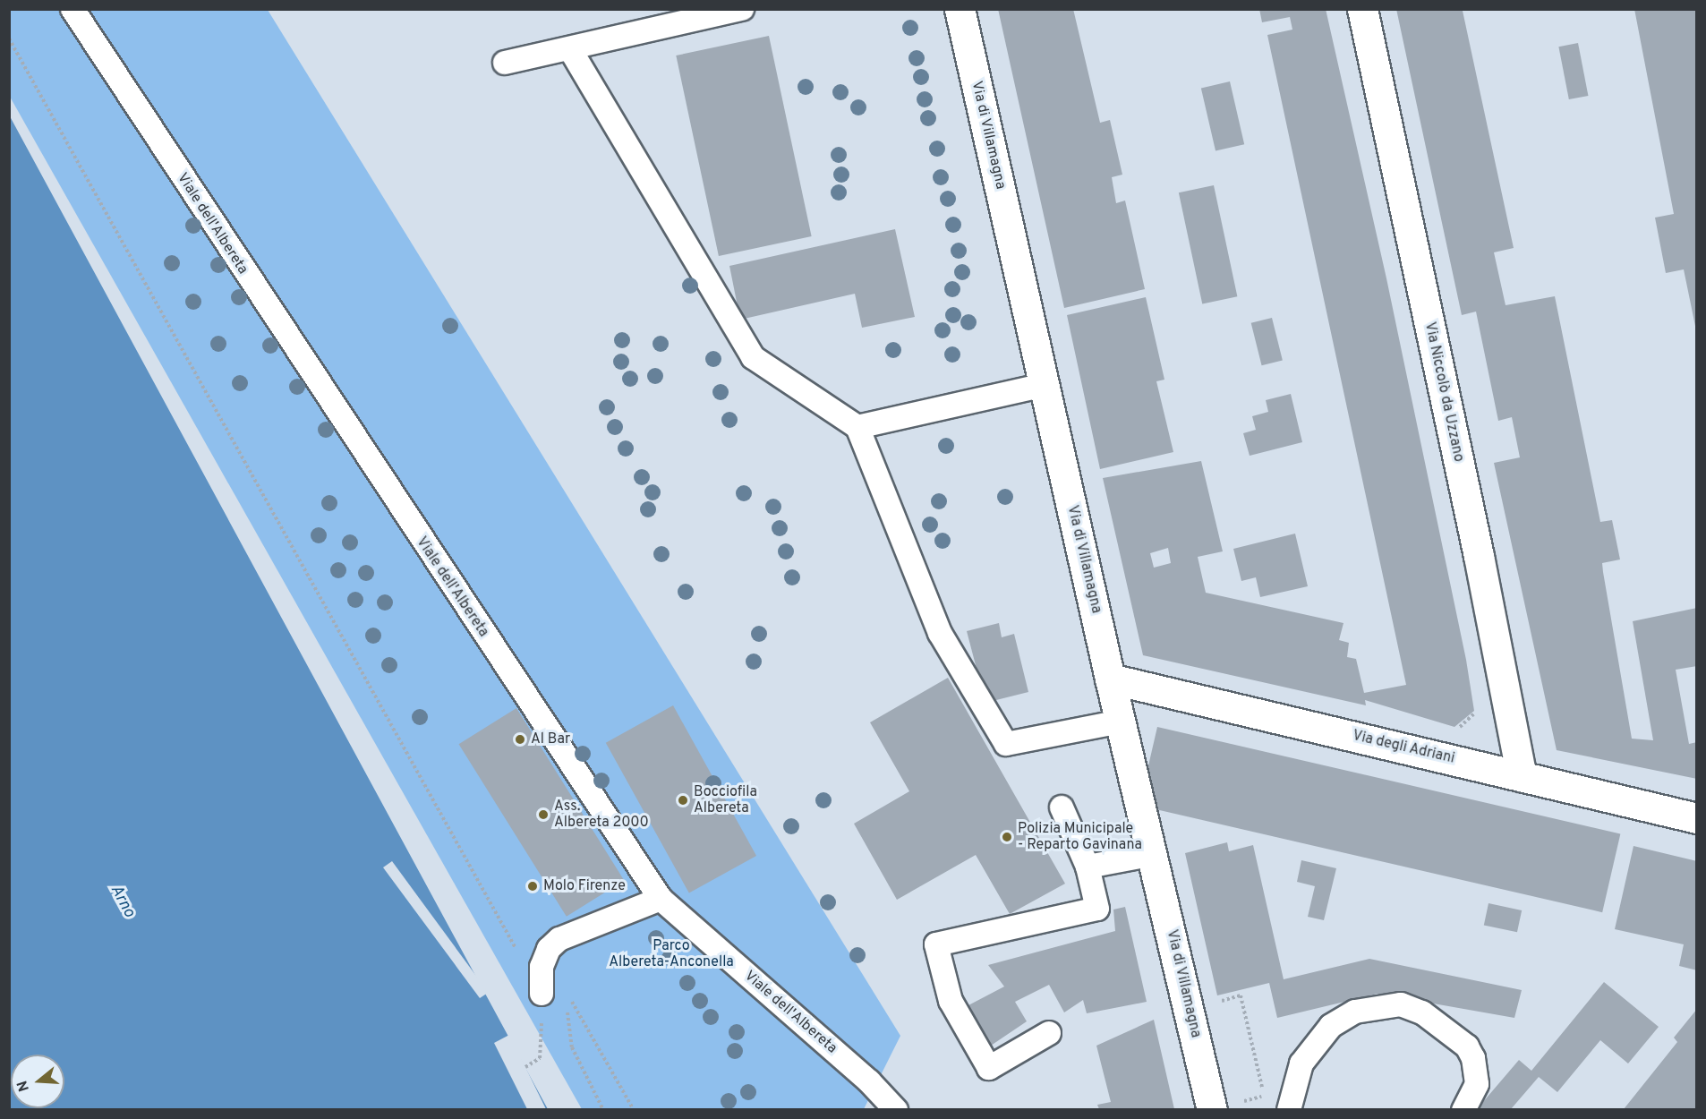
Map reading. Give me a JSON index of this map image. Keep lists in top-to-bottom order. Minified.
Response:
{"streets":{"street":["Via di Villamagna","Via Niccolò da Uzzano","Via degli Adriani"],"lane":["Viale dell'Albereta"]},"crossings":[["Via di Villamagna","Via degli Adriani"],["Via Niccolò da Uzzano","Via degli Adriani"]],"water":["Arno"],"parks":["Parco Albereta-Anconella"],"places":["Al Bar","Bocciofila Albereta","Ass. Albereta 2000","Polizia Municipale - Reparto Gavinana","Molo Firenze"],"north":"left"}
